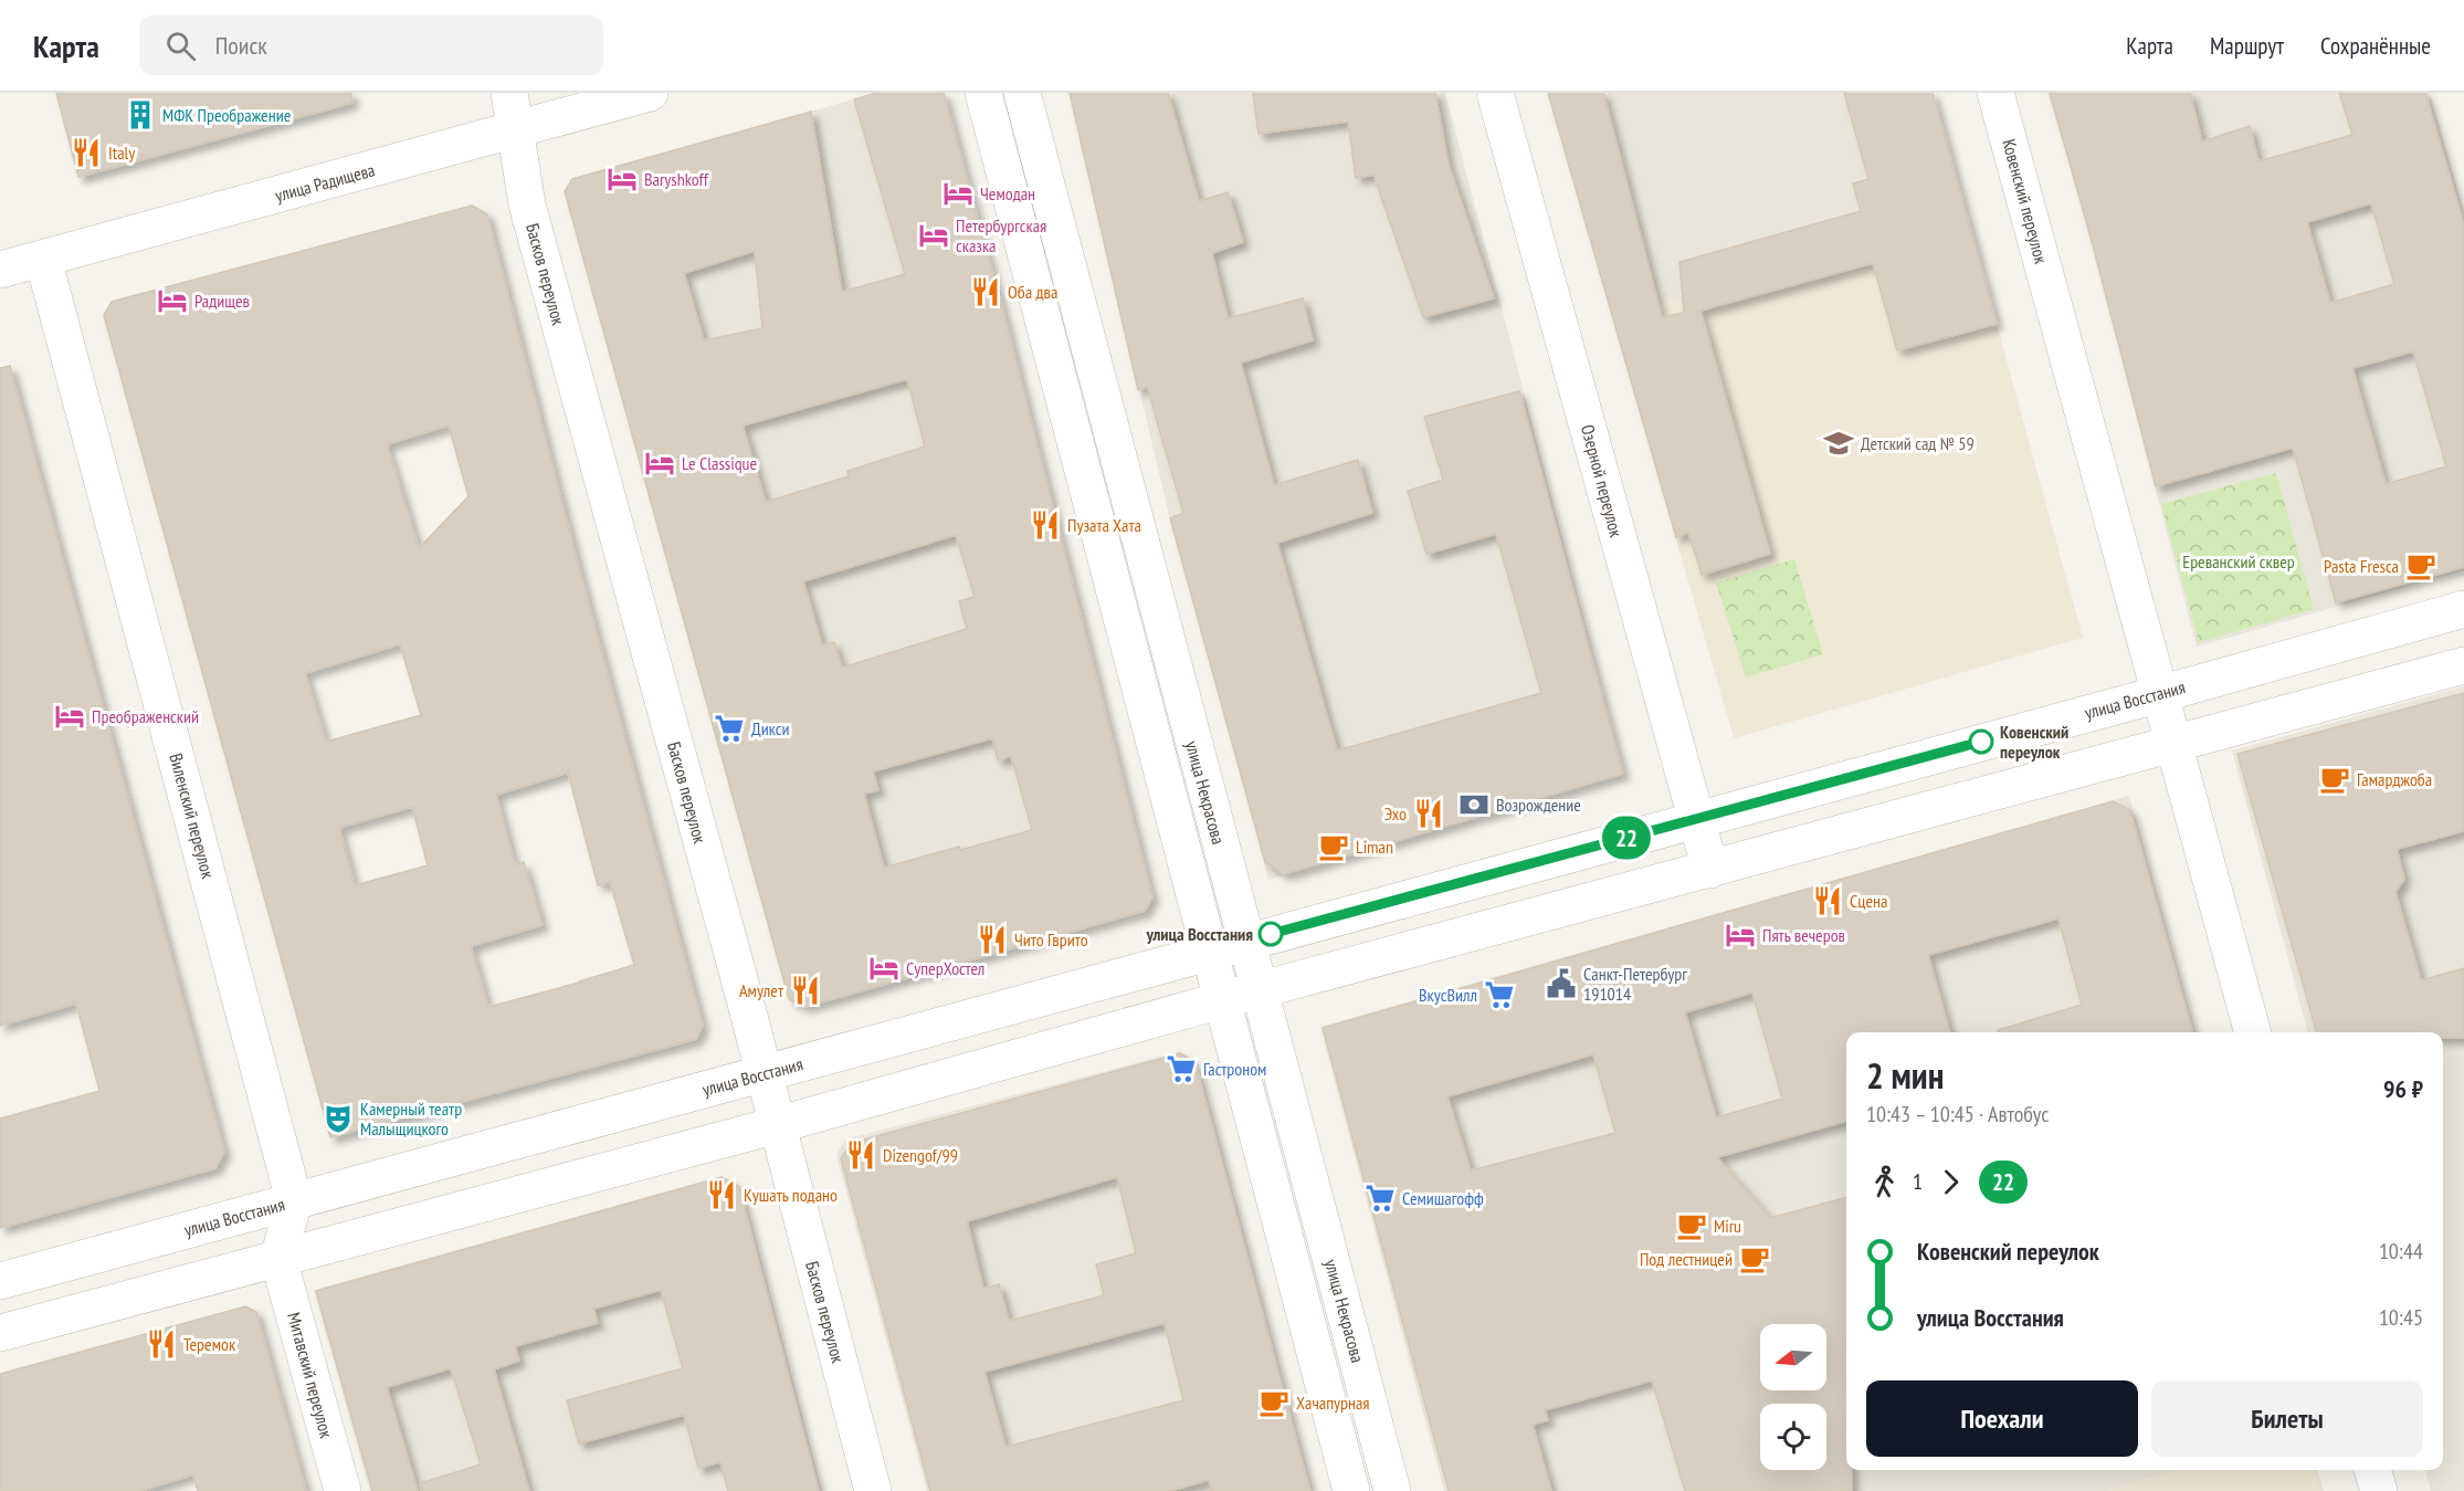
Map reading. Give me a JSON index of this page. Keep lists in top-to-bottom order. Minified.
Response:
{"streets":{"street":["улица Радищева","Ковенский переулок","Басков переулок","Озерной переулок","улица Восстания","улица Некрасова","Виленский переулок","Митавский переулок"]},"crossings":[["улица Радищева","Басков переулок"],["улица Радищева","Виленский переулок"],["Ковенский переулок","улица Восстания"],["Басков переулок","улица Восстания"],["Озерной переулок","улица Восстания"],["улица Восстания","улица Некрасова"],["улица Восстания","Виленский переулок"],["Виленский переулок","Митавский переулок"]],"parks":["Ереванский сквер"],"places":{"building":["МФК Преображение"],"restaurant":["Italy","Оба два","Пузата Хата","Эхо","Сцена","Чито Гврито","Амулет","Dizengof/99","Кушать подано","Теремок"],"hotel":["Baryshkoff","Чемодан","Петербургская сказка","Радищев","Le Classique","Преображенский","Пять вечеров","СуперХостел"],"school or university":["Детский сад № 59"],"cafe":["Pasta Fresca","Гамарджоба","Liman","Miru","Под лестницей","Хачапурная"],"supermarket":["Дикси","ВкусВилл","Гастроном","Семишагофф"],"other":["Ковенский переулок","улица Восстания"],"bank":["Возрождение"],"public building":["Санкт-Петербург 191014"],"theatre":["Камерный театр Малыщицкого"]},"lines":["bus line 22"],"north":"left","page":{"header":"Карта","search":"Поиск","nav":["Карта","Маршрут","Сохранённые"],"on_map":"22","heading":["2 мин","10:43 – 10:45 · Автобус","96 ₽"],"legs":["1","22"],"list":[{"name":"Ковенский переулок","value":"10:44"},{"name":"улица Восстания","value":"10:45"}],"buttons":["Поехали","Билеты"]}}
